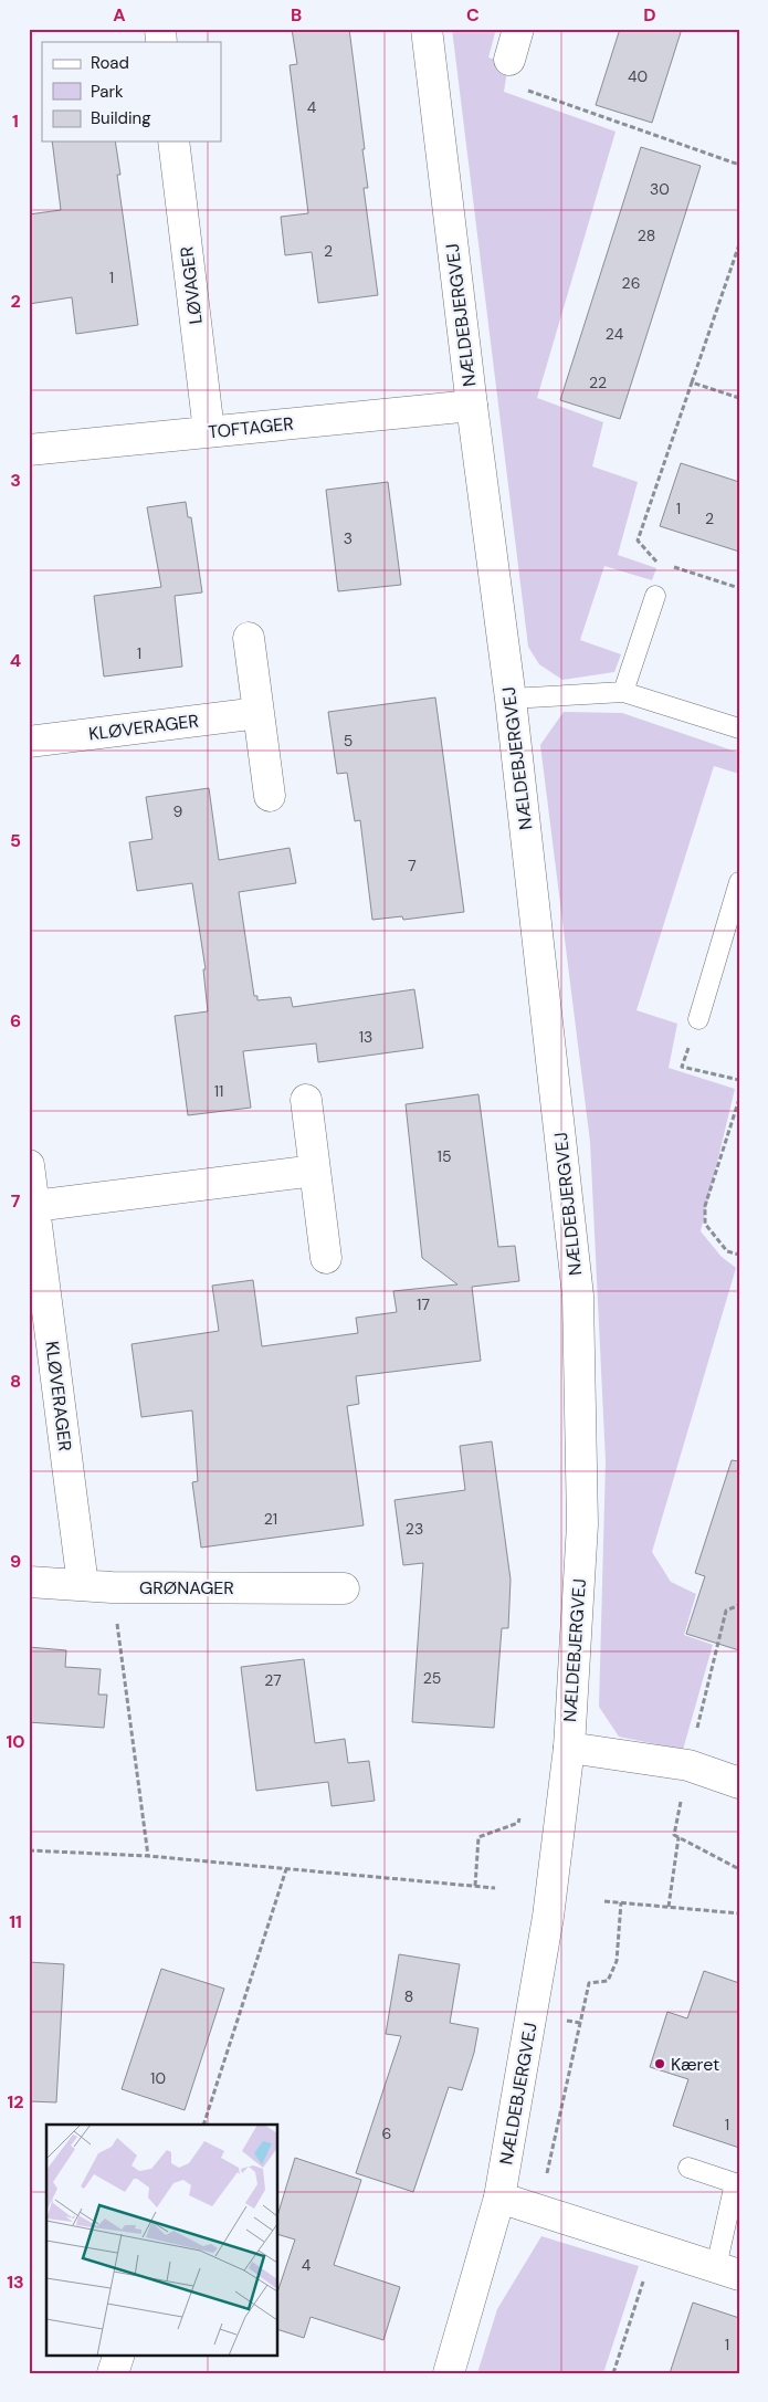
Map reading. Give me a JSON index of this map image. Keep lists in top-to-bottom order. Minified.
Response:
{"streets":{"street":["LØVAGER","NÆLDEBJERGVEJ","TOFTAGER","KLØVERAGER","GRØNAGER"]},"crossings":[["LØVAGER","TOFTAGER"],["NÆLDEBJERGVEJ","TOFTAGER"],["KLØVERAGER","GRØNAGER"]],"places":["Kæret"],"house_numbers":["40","4","30","28","2","1","26","24","22","1","2","3","1","5","9","7","13","11","15","17","21","23","25","27","8","10","1","6","4","1"],"legend":["Road","Park","Building"],"grid":{"columns":["A","B","C","D"],"rows":["1","2","3","4","5","6","7","8","9","10","11","12","13"]}}
